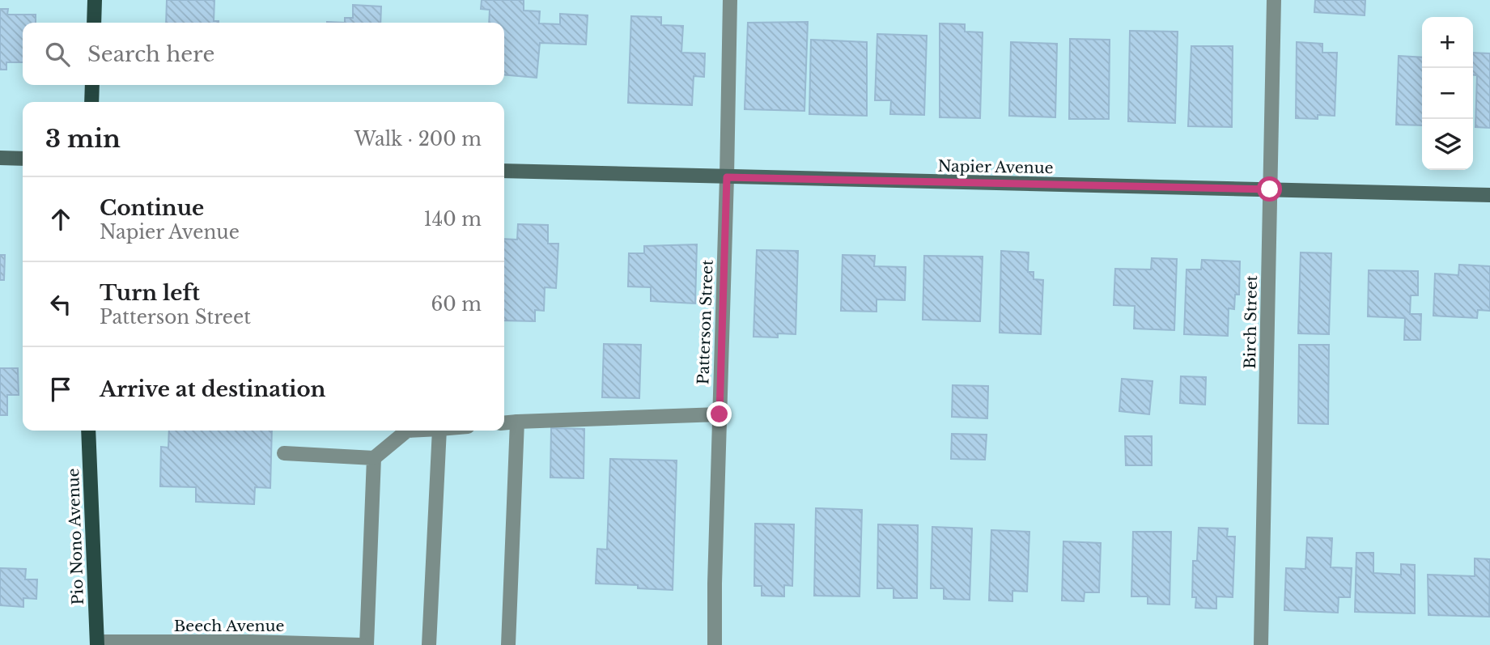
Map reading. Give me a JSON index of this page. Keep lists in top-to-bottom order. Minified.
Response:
{"streets":{"main road":["Pio Nono Avenue"],"street":["Napier Avenue","Patterson Street","Birch Street","Beech Avenue"]},"crossings":[["Napier Avenue","Patterson Street"],["Napier Avenue","Birch Street"],["Pio Nono Avenue","Beech Avenue"]],"page":{"map_buttons":["+","−"],"search":"Search here","heading":["3 min","Walk · 200 m"],"list":[["Continue","Napier Avenue","140 m"],["Turn left","Patterson Street","60 m"],"Arrive at destination"]}}
